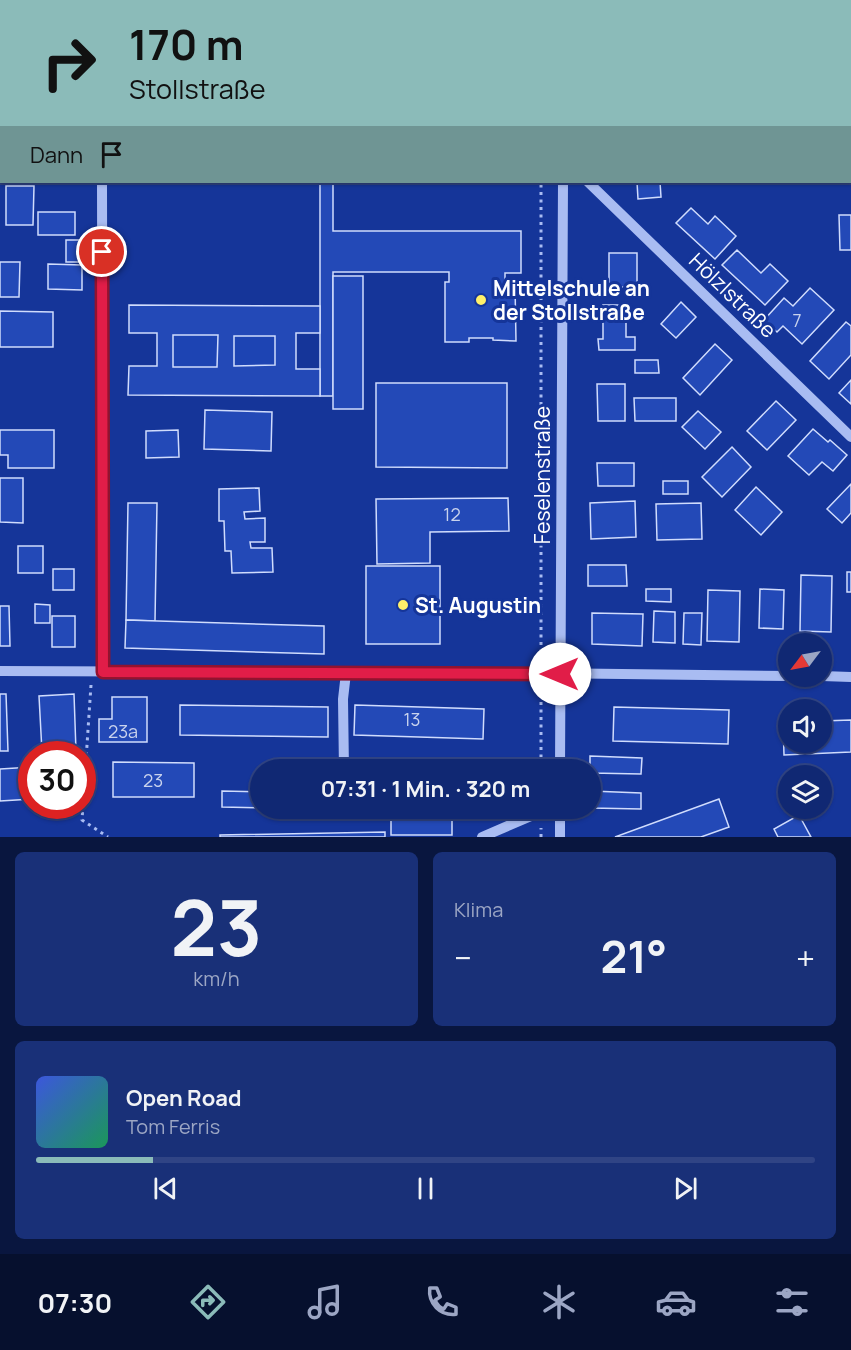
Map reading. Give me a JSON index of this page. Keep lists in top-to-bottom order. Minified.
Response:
{"streets":{"street":["Hölzlstraße","Feselenstraße"]},"places":["Mittelschule an der Stollstraße","St. Augustin"],"house_numbers":["7","12","13","23a","23"],"north":"bottom left","page":{"turn":["170 m","Stollstraße"],"then":"Dann","limit":"30","trip":"07:31 · 1 Min. · 320 m","tile":[["23","km/h"],"Klima"],"heat":["−","21°","+"],"song":["Open Road","Tom Ferris"],"tabs":"07:30"}}
